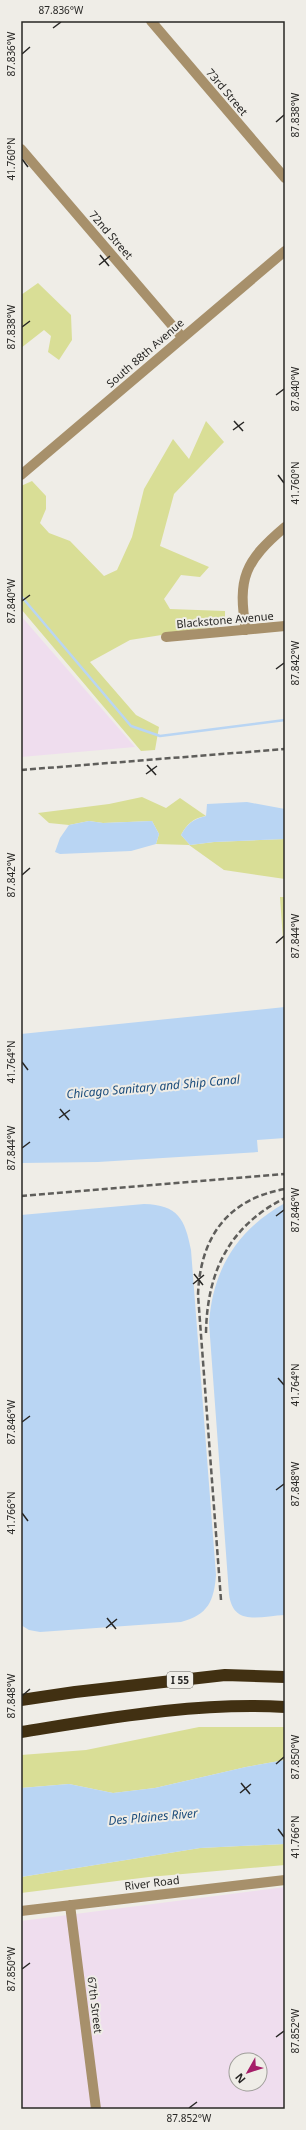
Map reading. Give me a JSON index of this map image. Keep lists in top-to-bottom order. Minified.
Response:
{"streets":{"highway":["I 55"],"street":["73rd Street","72nd Street","South 88th Avenue","Blackstone Avenue","River Road","67th Street"]},"crossings":[["72nd Street","South 88th Avenue"],["River Road","67th Street"]],"water":["Chicago Sanitary and Ship Canal","Des Plaines River"],"north":"bottom left","coordinates":["87.836°W","87.838°W","41.760°N","87.840°W","87.842°W","87.844°W","41.764°N","87.846°W","87.848°W","41.766°N","87.850°W","87.852°W"]}
